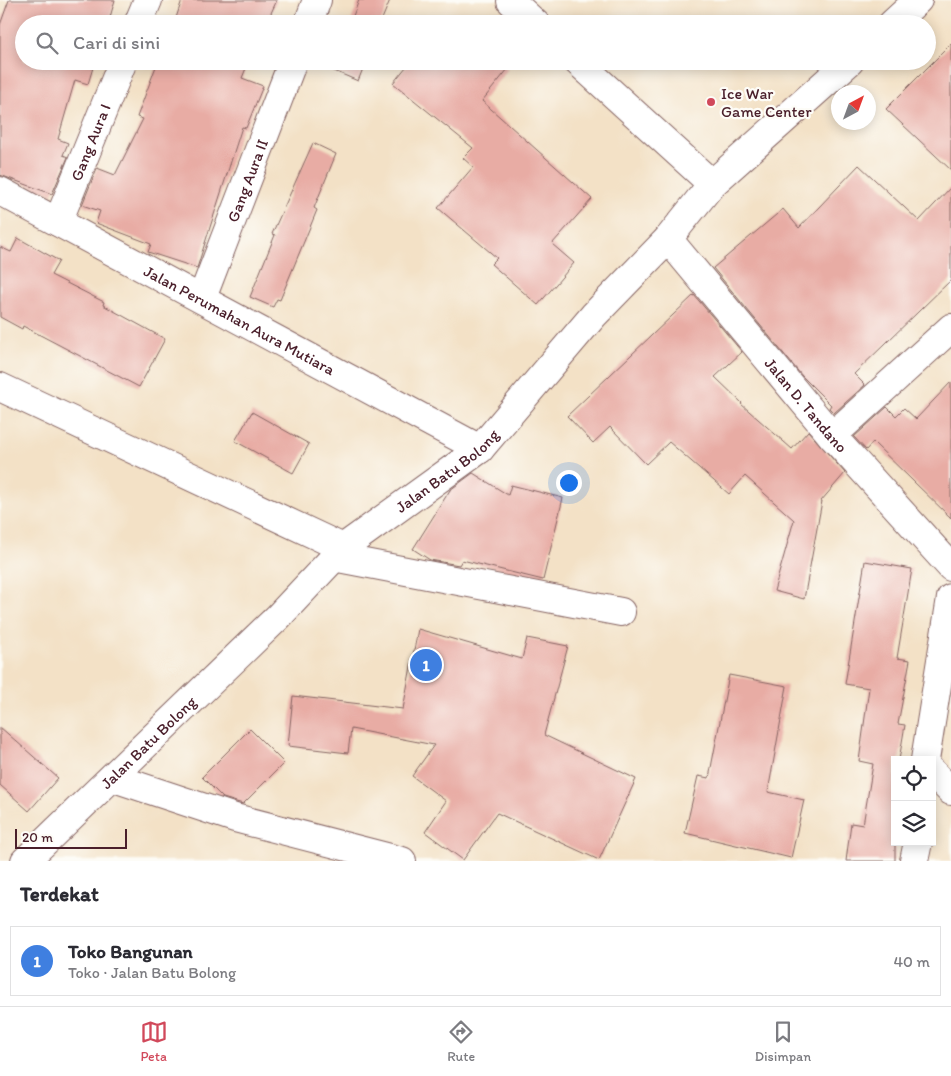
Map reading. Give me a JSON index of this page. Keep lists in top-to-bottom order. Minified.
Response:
{"streets":{"street":["Gang Aura I","Gang Aura II","Jalan Perumahan Aura Mutiara","Jalan D. Tandano","Jalan Batu Bolong"]},"crossings":[["Gang Aura I","Jalan Perumahan Aura Mutiara"],["Gang Aura II","Jalan Perumahan Aura Mutiara"],["Jalan Perumahan Aura Mutiara","Jalan Batu Bolong"],["Jalan D. Tandano","Jalan Batu Bolong"]],"places":["Ice War Game Center"],"scale_bar":"20 m","north":"top right","page":{"search":"Cari di sini","pins":"1","scale":"20 m","heading":"Terdekat","list":[{"mark":"1","name":"Toko Bangunan","note":"Toko · Jalan Batu Bolong","value":"40 m"}],"nav":["Peta","Rute","Disimpan"]}}
